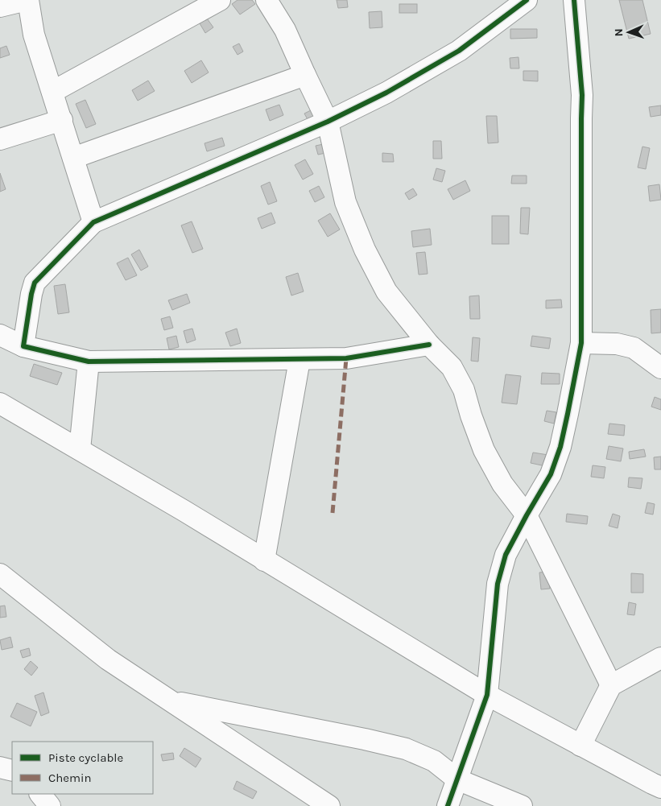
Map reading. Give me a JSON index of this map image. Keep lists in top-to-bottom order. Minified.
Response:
{"legend":["Piste cyclable","Chemin"],"north":"left"}
